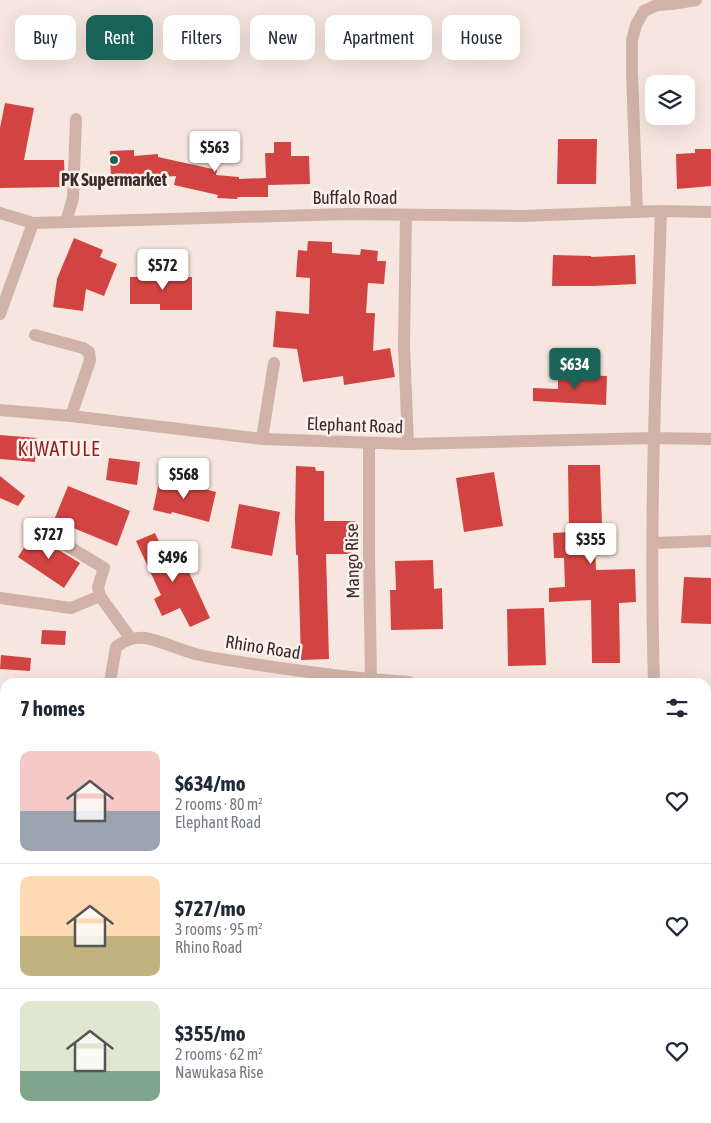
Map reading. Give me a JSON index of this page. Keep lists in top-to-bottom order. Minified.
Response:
{"streets":{"street":["Buffalo Road","Elephant Road","Mango Rise","Rhino Road"]},"crossings":[["Elephant Road","Mango Rise"]],"districts":["KIWATULE"],"places":["PK Supermarket"],"page":{"chip":["Buy","Rent","Filters","New","Apartment","House"],"price":["$563","$572","$634","$568","$727","$355","$496"],"heading":"7 homes","list":[{"name":"$634/mo","note":"2 rooms · 80 m² · Elephant Road"},{"name":"$727/mo","note":"3 rooms · 95 m² · Rhino Road"},{"name":"$355/mo","note":"2 rooms · 62 m² · Nawukasa Rise"}]}}
